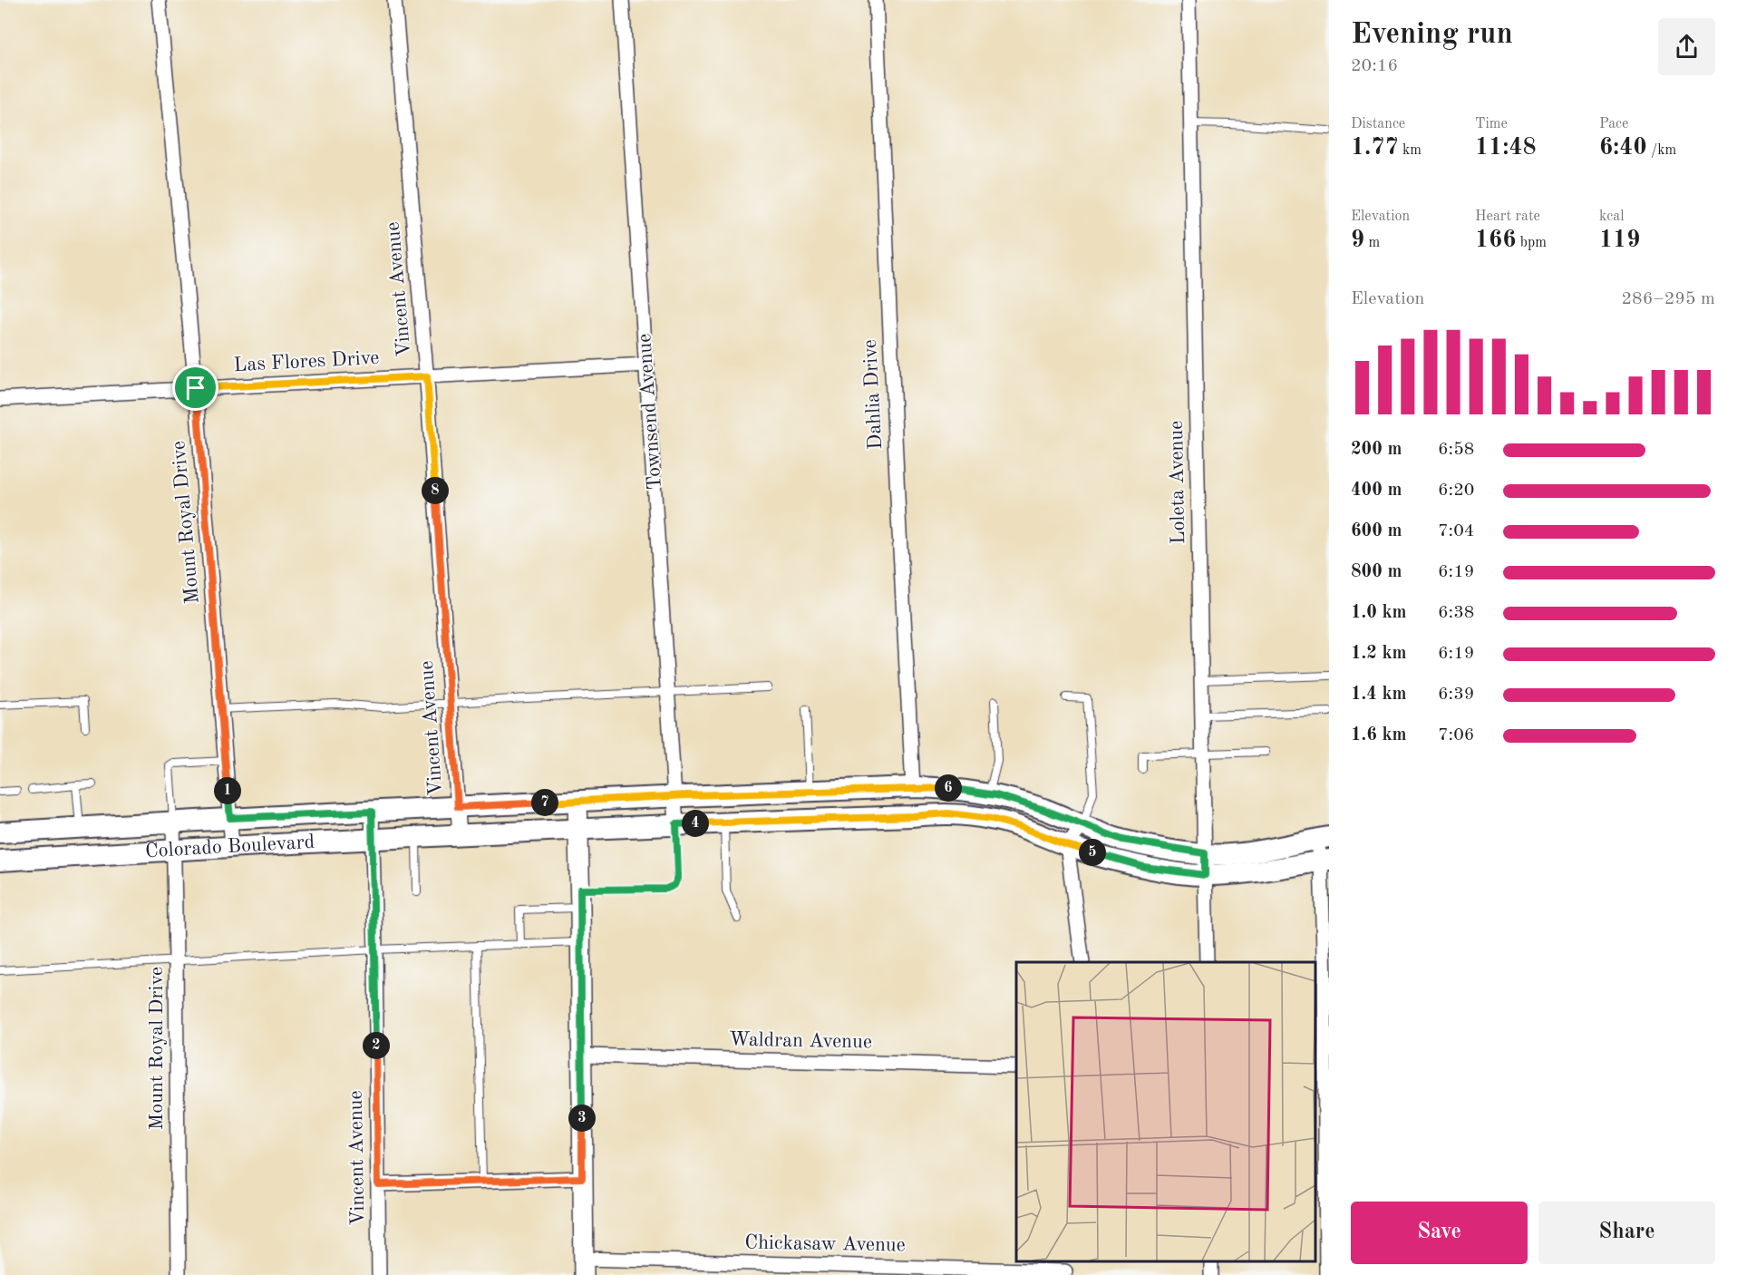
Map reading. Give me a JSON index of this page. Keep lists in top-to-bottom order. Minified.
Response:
{"streets":{"main road":["Colorado Boulevard"],"street":["Vincent Avenue","Las Flores Drive","Dahlia Drive","Townsend Avenue","Loleta Avenue","Mount Royal Drive","Waldran Avenue","Chickasaw Avenue"]},"crossings":[["Vincent Avenue","Las Flores Drive"],["Vincent Avenue","Colorado Boulevard"],["Las Flores Drive","Townsend Avenue"],["Las Flores Drive","Mount Royal Drive"],["Dahlia Drive","Colorado Boulevard"],["Townsend Avenue","Colorado Boulevard"],["Mount Royal Drive","Colorado Boulevard"]],"page":{"heading":["Evening run","20:16"],"stats":[["Distance","1.77 km"],["Time","11:48"],["Pace","6:40 /km"],["Elevation","9 m"],["Heart rate","166 bpm"],["kcal","119"]],"chart":["Elevation","286–295 m"],"list":[{"name":"200 m","note":"6:58"},{"name":"400 m","note":"6:20"},{"name":"600 m","note":"7:04"},{"name":"800 m","note":"6:19"},{"name":"1.0 km","note":"6:38"},{"name":"1.2 km","note":"6:19"},{"name":"1.4 km","note":"6:39"},{"name":"1.6 km","note":"7:06"}],"pins":["8","6","1","7","4","5","2","3"],"buttons":["Save","Share"]}}
